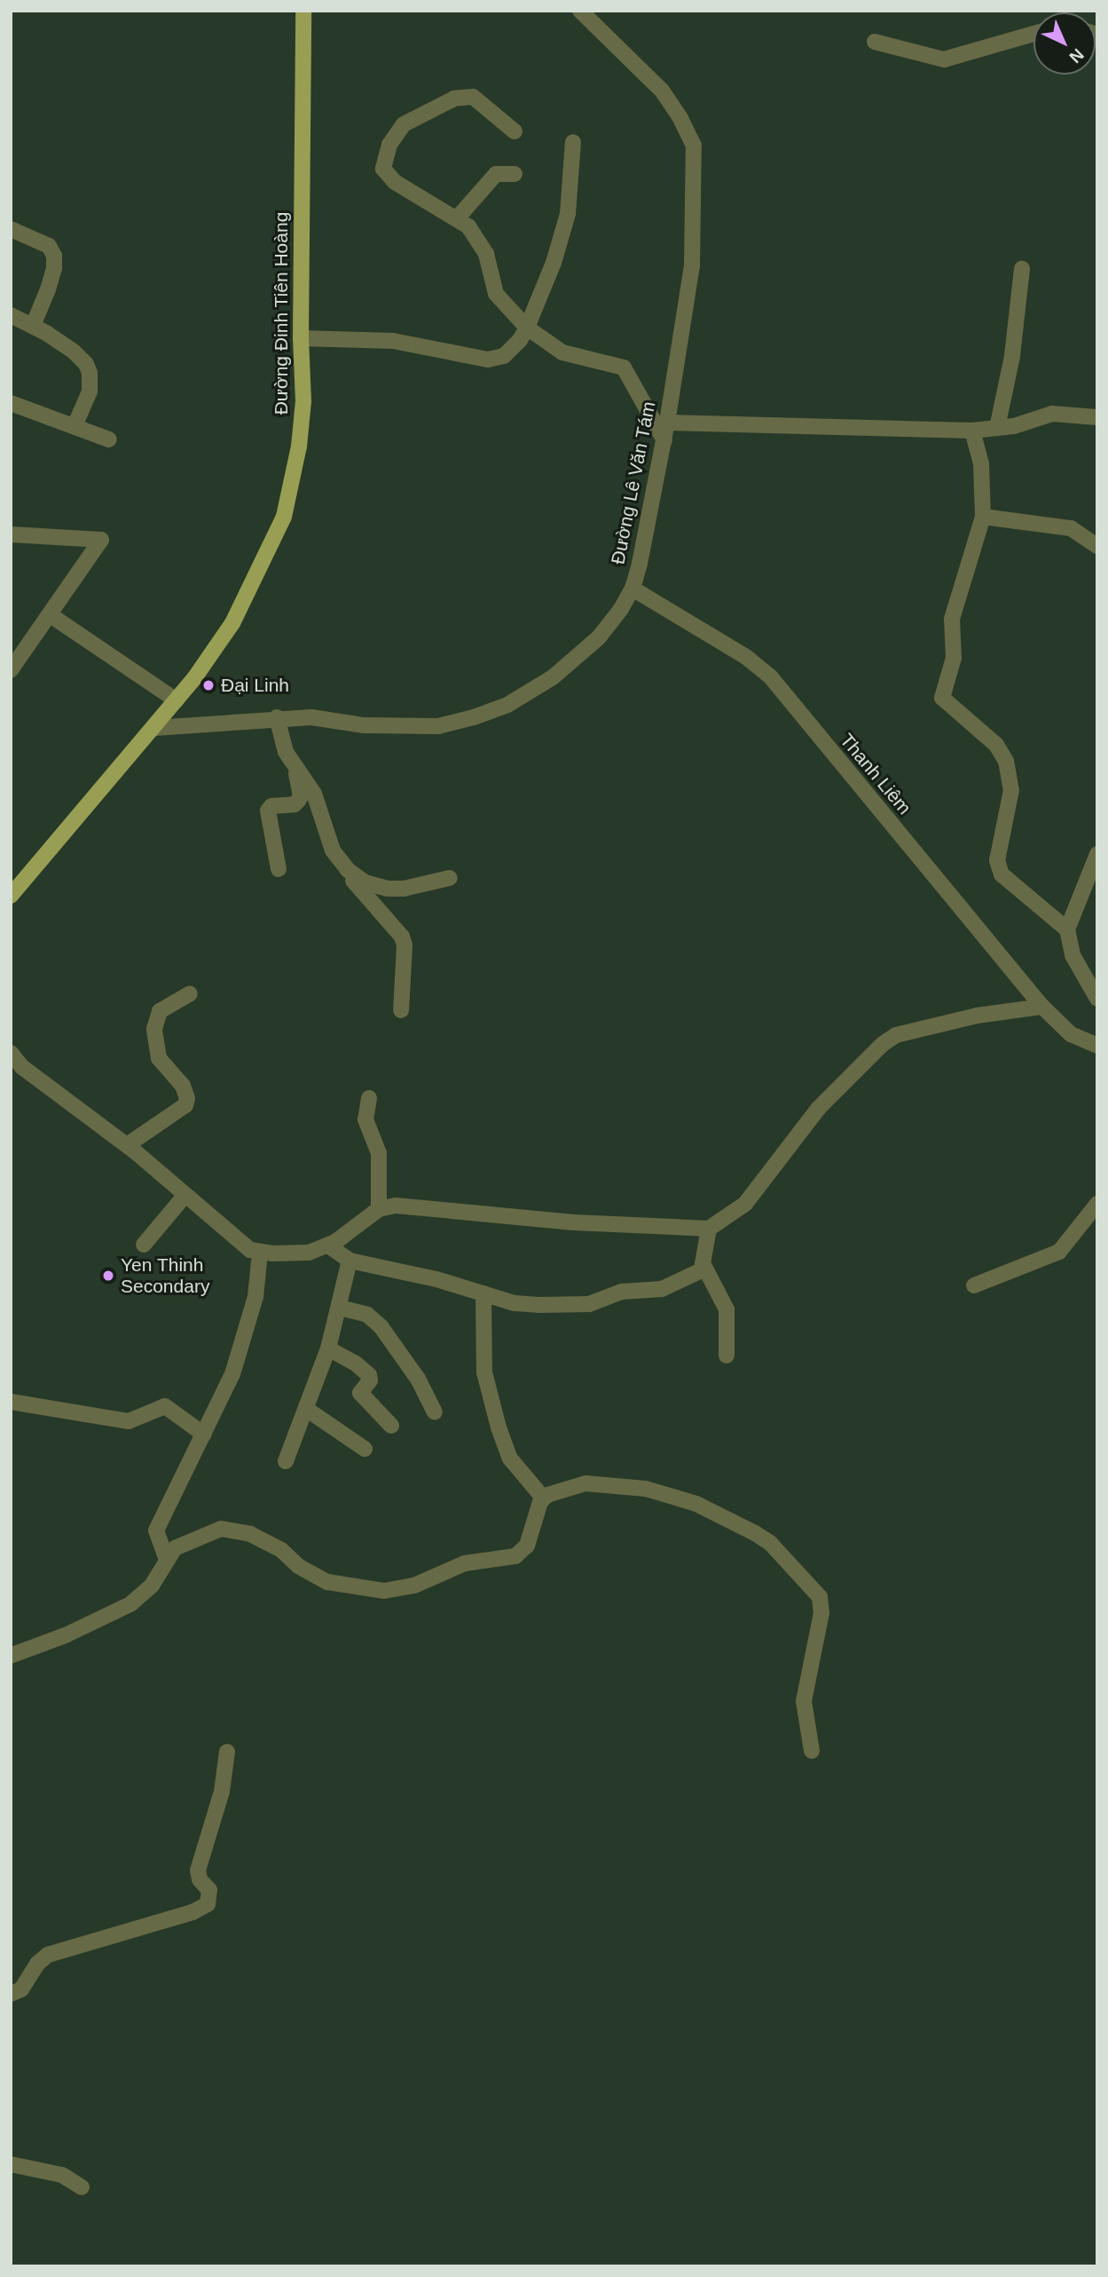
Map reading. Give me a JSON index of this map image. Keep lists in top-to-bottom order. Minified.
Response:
{"streets":{"main road":["Đường Đinh Tiên Hoàng"],"street":["Đường Lê Văn Tám","Thanh Liêm"]},"crossings":[["Đường Đinh Tiên Hoàng","Đường Lê Văn Tám"],["Đường Lê Văn Tám","Thanh Liêm"]],"places":["Đại Linh","Yen Thinh Secondary"],"north":"bottom right"}
